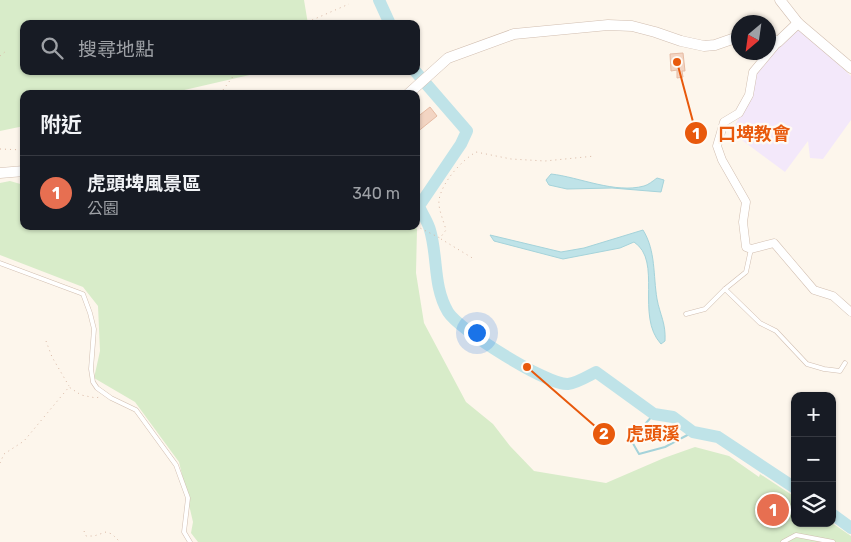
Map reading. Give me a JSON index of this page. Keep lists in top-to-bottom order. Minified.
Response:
{"places":["口埤教會","虎頭溪"],"north":"bottom left","page":{"search":"搜尋地點","heading":"附近","list":[{"mark":"1","name":"虎頭埤風景區","note":"公園","value":"340 m"}],"map_buttons":["+","−"],"pins":"1"}}
